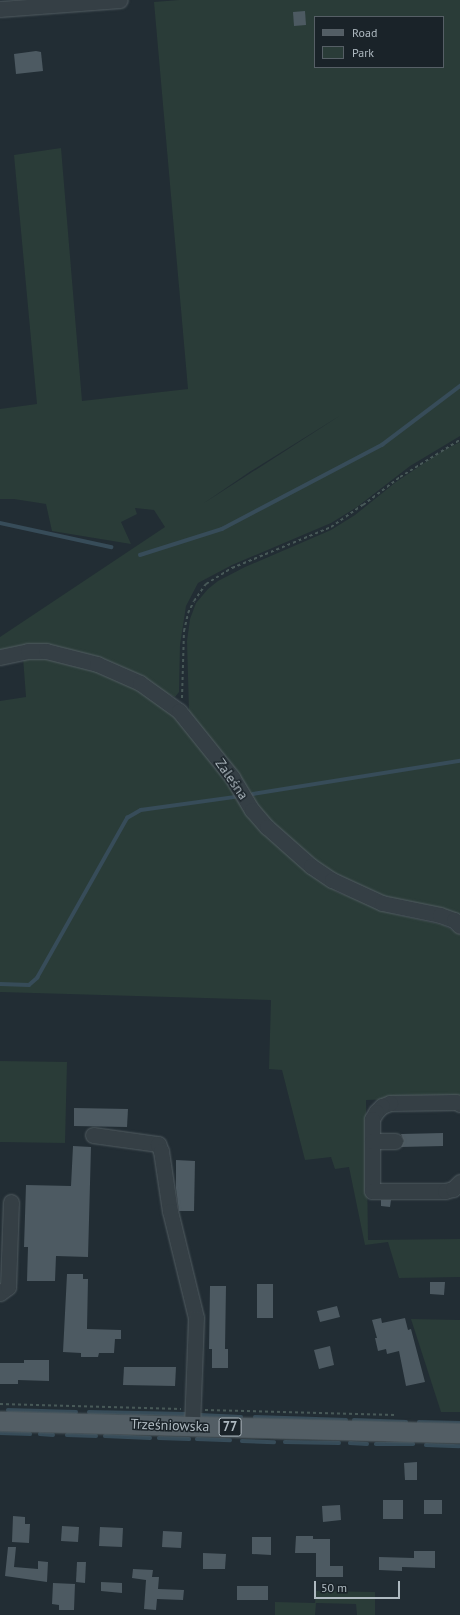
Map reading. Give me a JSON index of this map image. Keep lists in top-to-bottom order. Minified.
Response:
{"streets":{"main road":["Trześniowska","77"],"street":["Zaleśna"]},"legend":["Road","Park"],"scale_bar":"50 m"}
